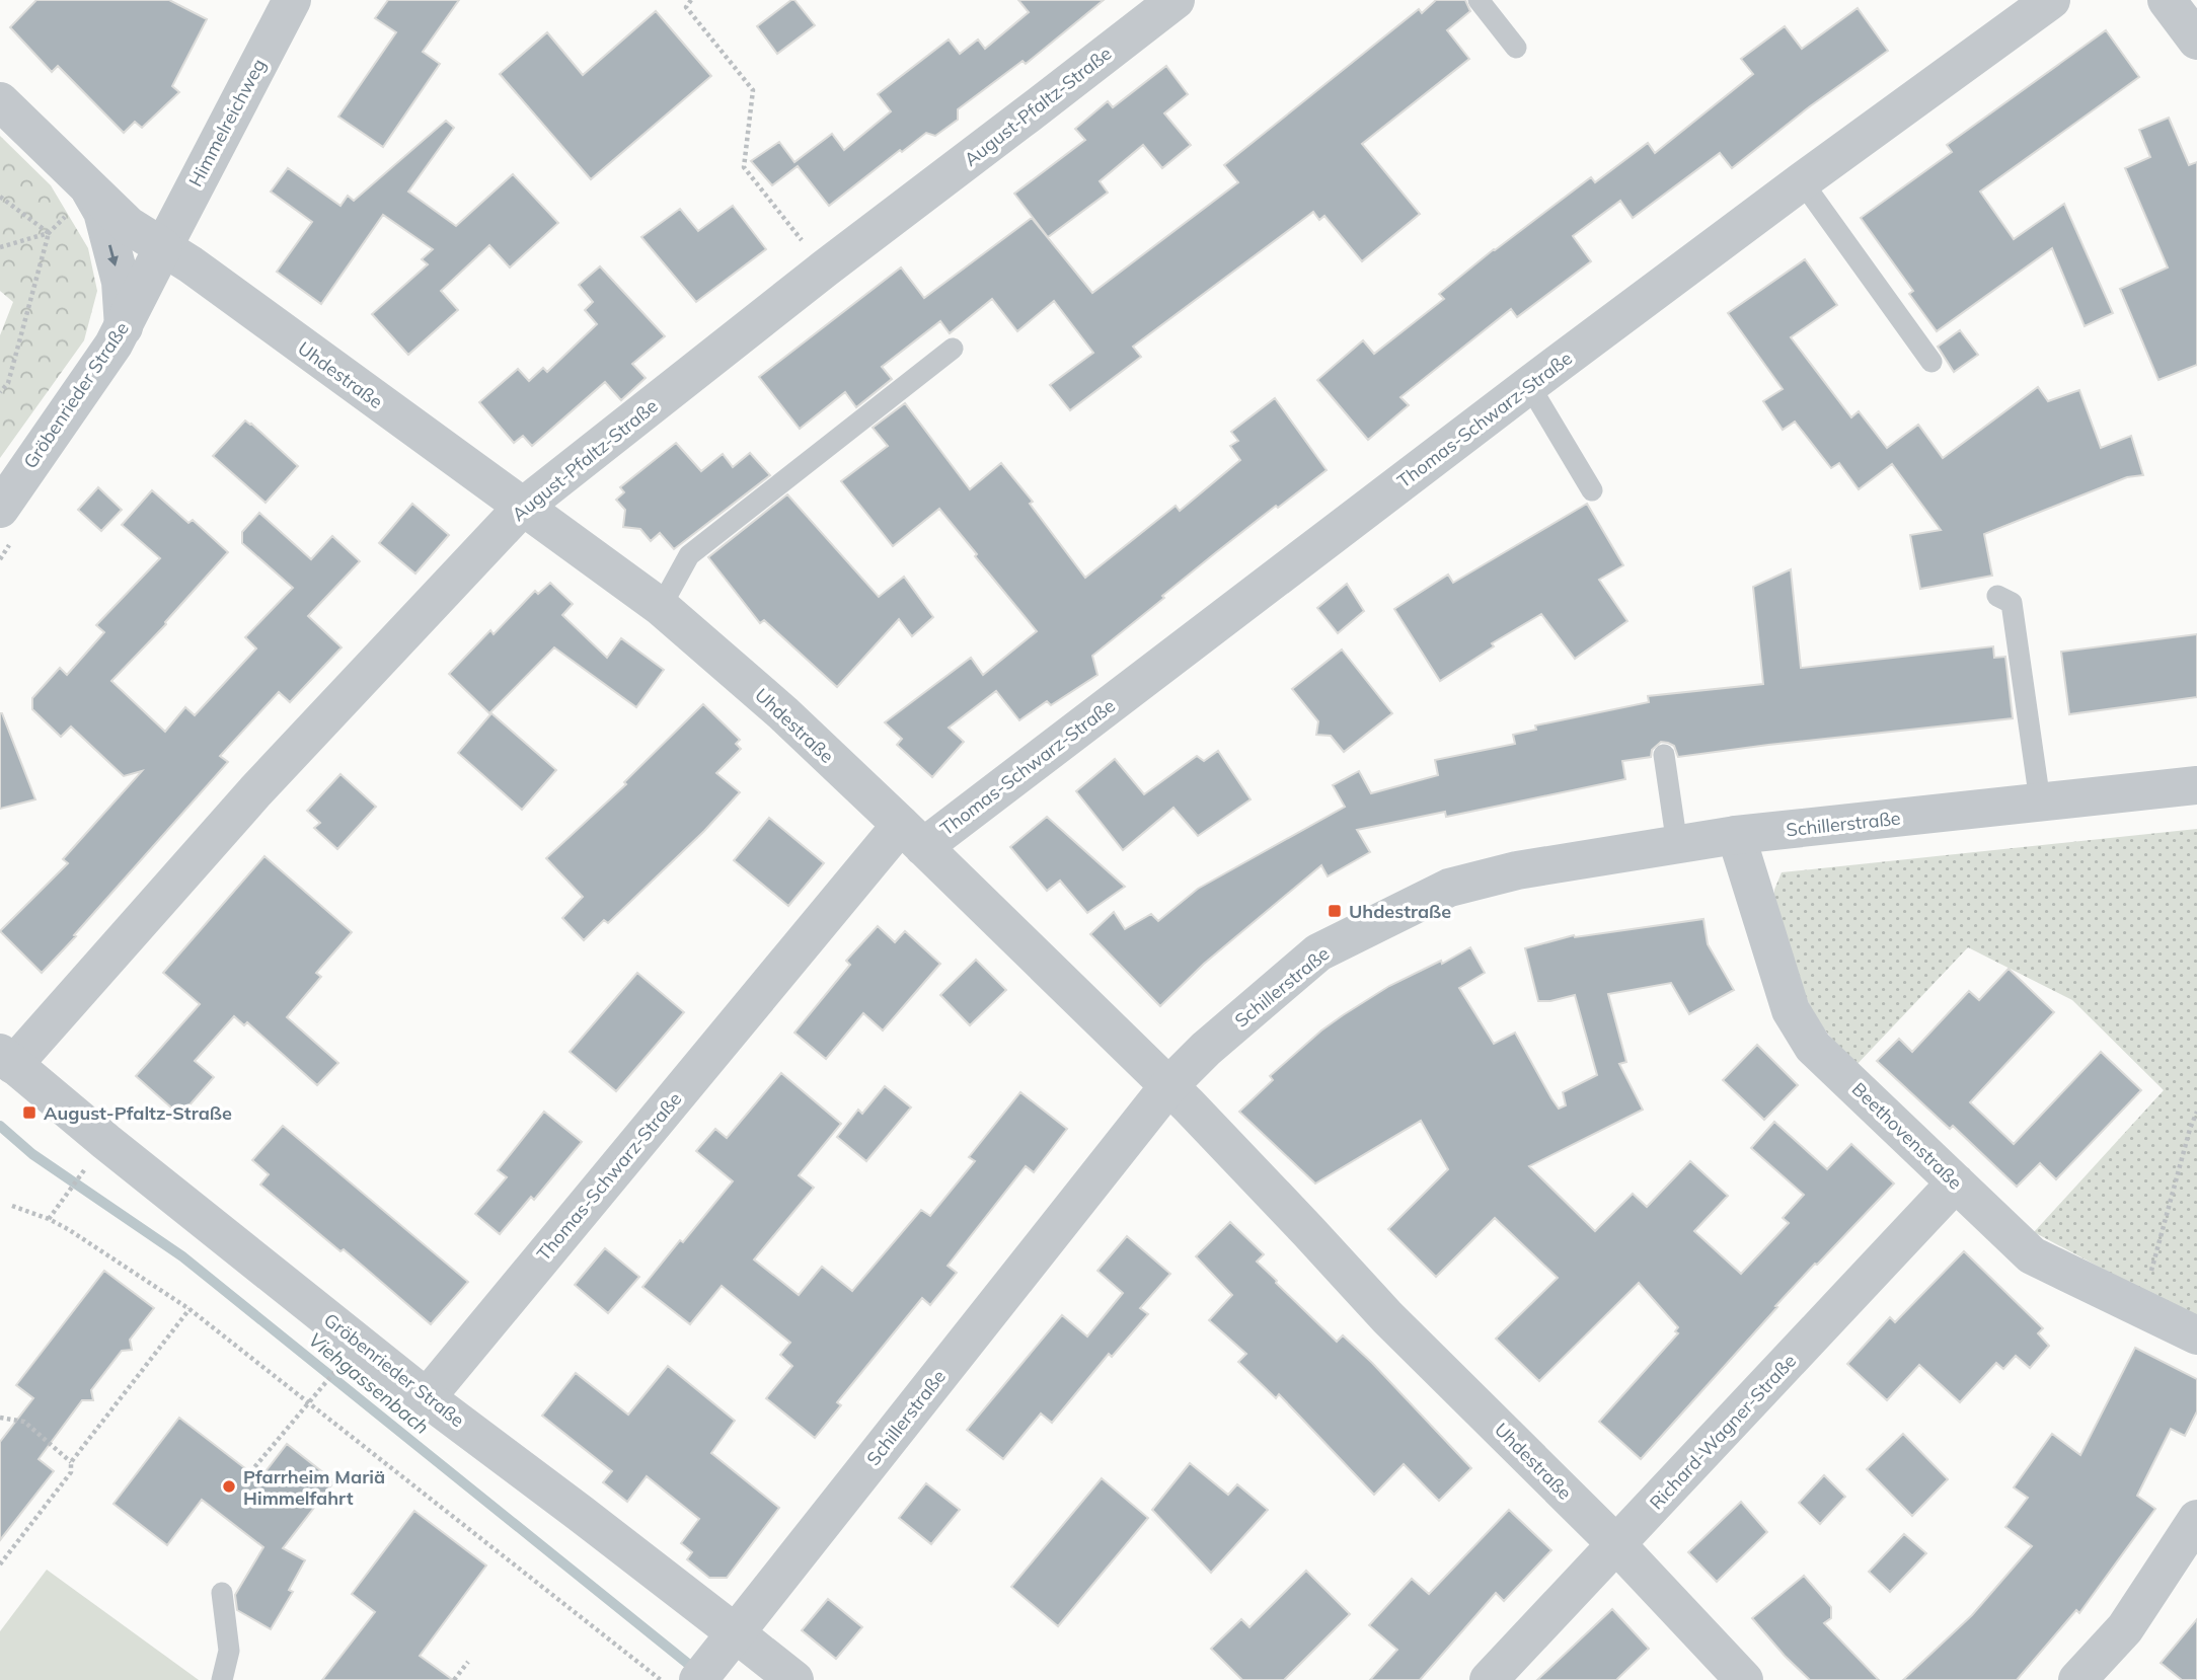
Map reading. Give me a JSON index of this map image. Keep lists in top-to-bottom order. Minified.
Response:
{"streets":{"street":["August-Pfaltz-Straße","Himmelreichweg","Uhdestraße","Gröbenrieder Straße","Thomas-Schwarz-Straße","Schillerstraße","Beethovenstraße","Richard-Wagner-Straße"]},"crossings":[["August-Pfaltz-Straße","Uhdestraße"],["August-Pfaltz-Straße","Gröbenrieder Straße"],["Himmelreichweg","Uhdestraße"],["Himmelreichweg","Gröbenrieder Straße"],["Uhdestraße","Gröbenrieder Straße"],["Uhdestraße","Thomas-Schwarz-Straße"],["Uhdestraße","Schillerstraße"],["Uhdestraße","Richard-Wagner-Straße"],["Gröbenrieder Straße","Thomas-Schwarz-Straße"],["Gröbenrieder Straße","Schillerstraße"],["Schillerstraße","Beethovenstraße"],["Beethovenstraße","Richard-Wagner-Straße"]],"water":["Viehgassenbach"],"places":{"transit":["Uhdestraße","August-Pfaltz-Straße"],"other":["Pfarrheim Mariä Himmelfahrt"]}}
